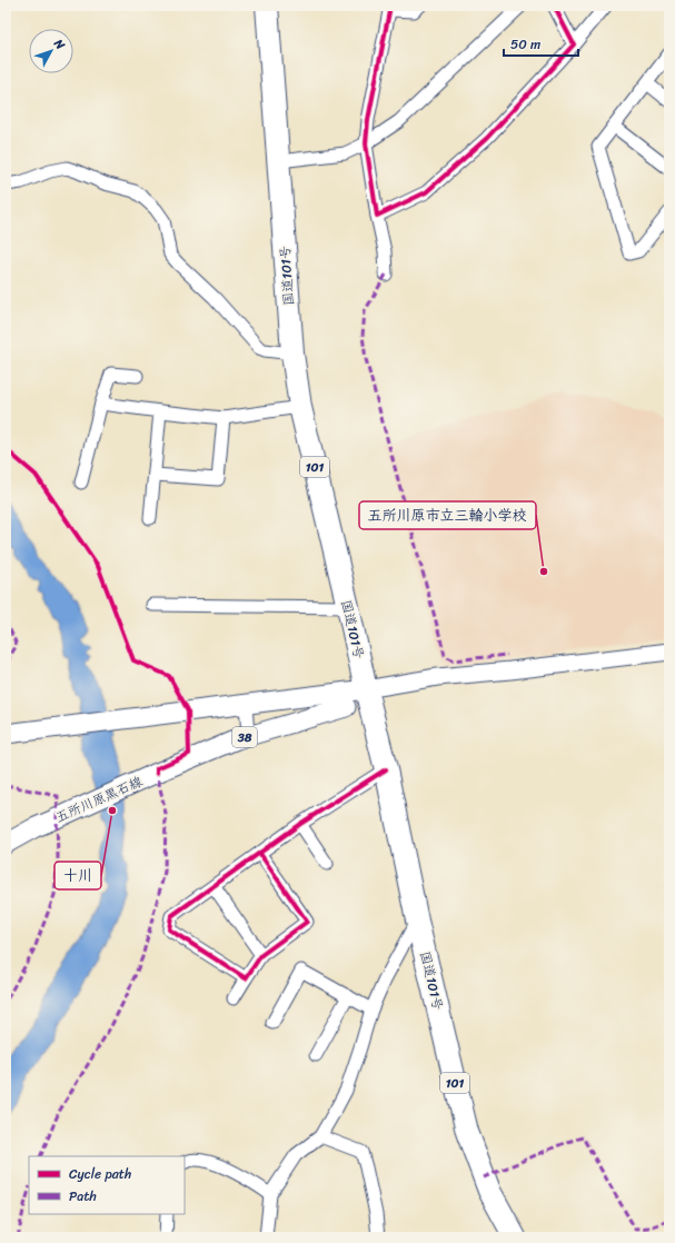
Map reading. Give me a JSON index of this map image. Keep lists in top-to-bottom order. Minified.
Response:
{"streets":{"highway":["国道101号","101"],"main road":["38","五所川原黒石線"]},"places":["五所川原市立三輪小学校","十川"],"legend":["Cycle path","Path"],"scale_bar":"50 m","north":"top right"}
